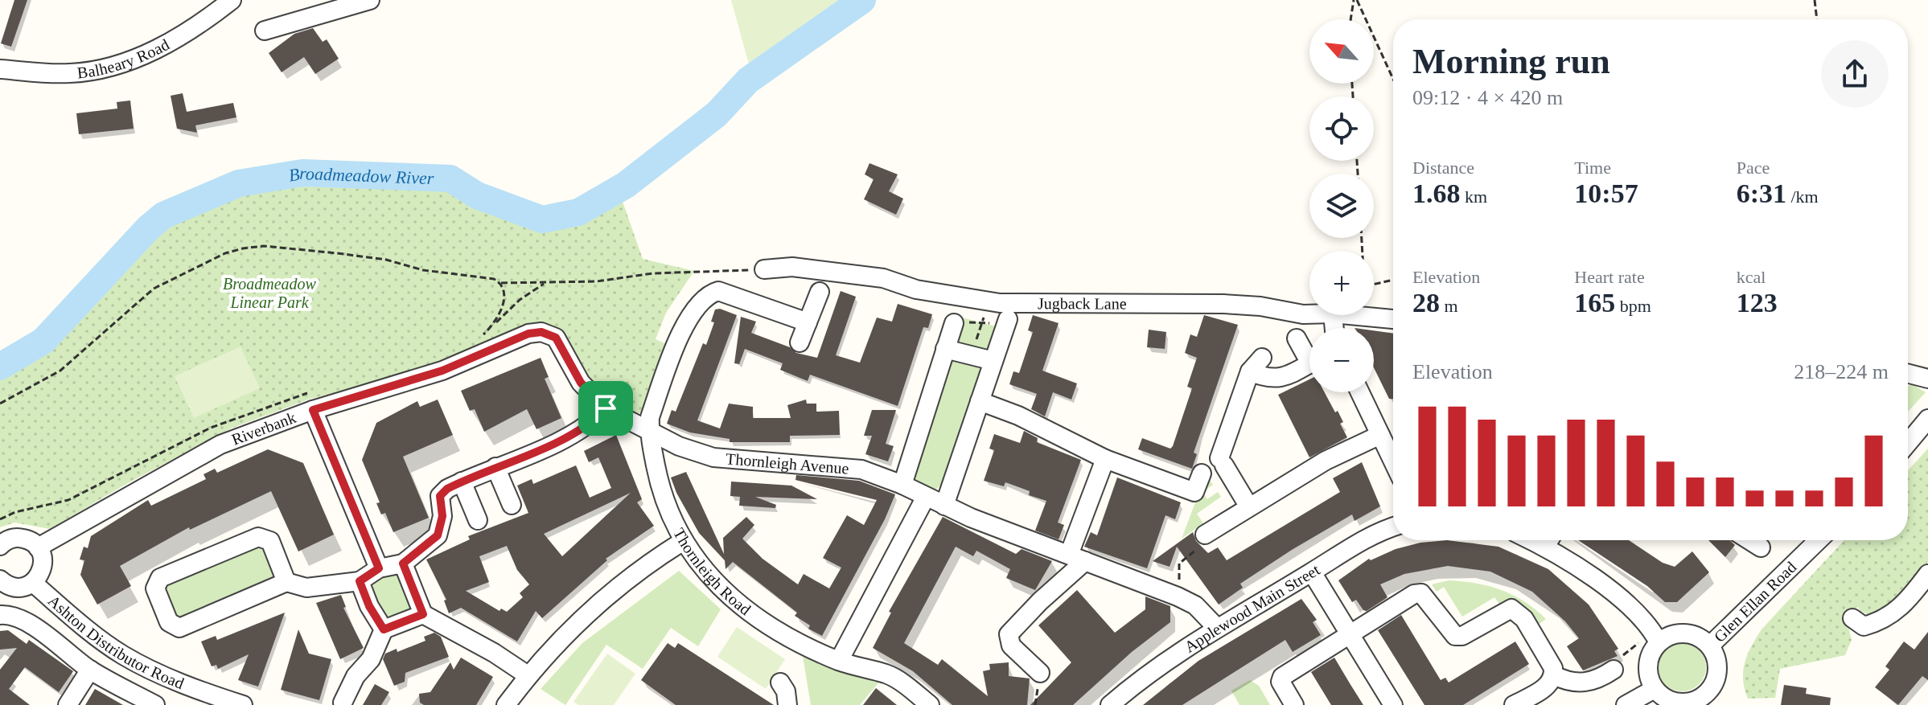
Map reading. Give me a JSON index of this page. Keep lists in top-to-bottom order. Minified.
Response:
{"streets":{"street":["Balheary Road","Jugback Lane","Riverbank","Thornleigh Avenue","Thornleigh Road","Glen Ellan Road","Applewood Main Street","Ashton Distributor Road"]},"crossings":[["Riverbank","Thornleigh Avenue"],["Riverbank","Thornleigh Road"],["Thornleigh Avenue","Thornleigh Road"]],"water":["Broadmeadow River"],"parks":["Broadmeadow Linear Park"],"north":"top left","page":{"map_buttons":["+","−"],"heading":["Morning run","09:12 · 4 × 420 m"],"stats":[["Distance","1.68 km"],["Time","10:57"],["Pace","6:31 /km"],["Elevation","28 m"],["Heart rate","165 bpm"],["kcal","123"]],"chart":["Elevation","218–224 m"]}}
